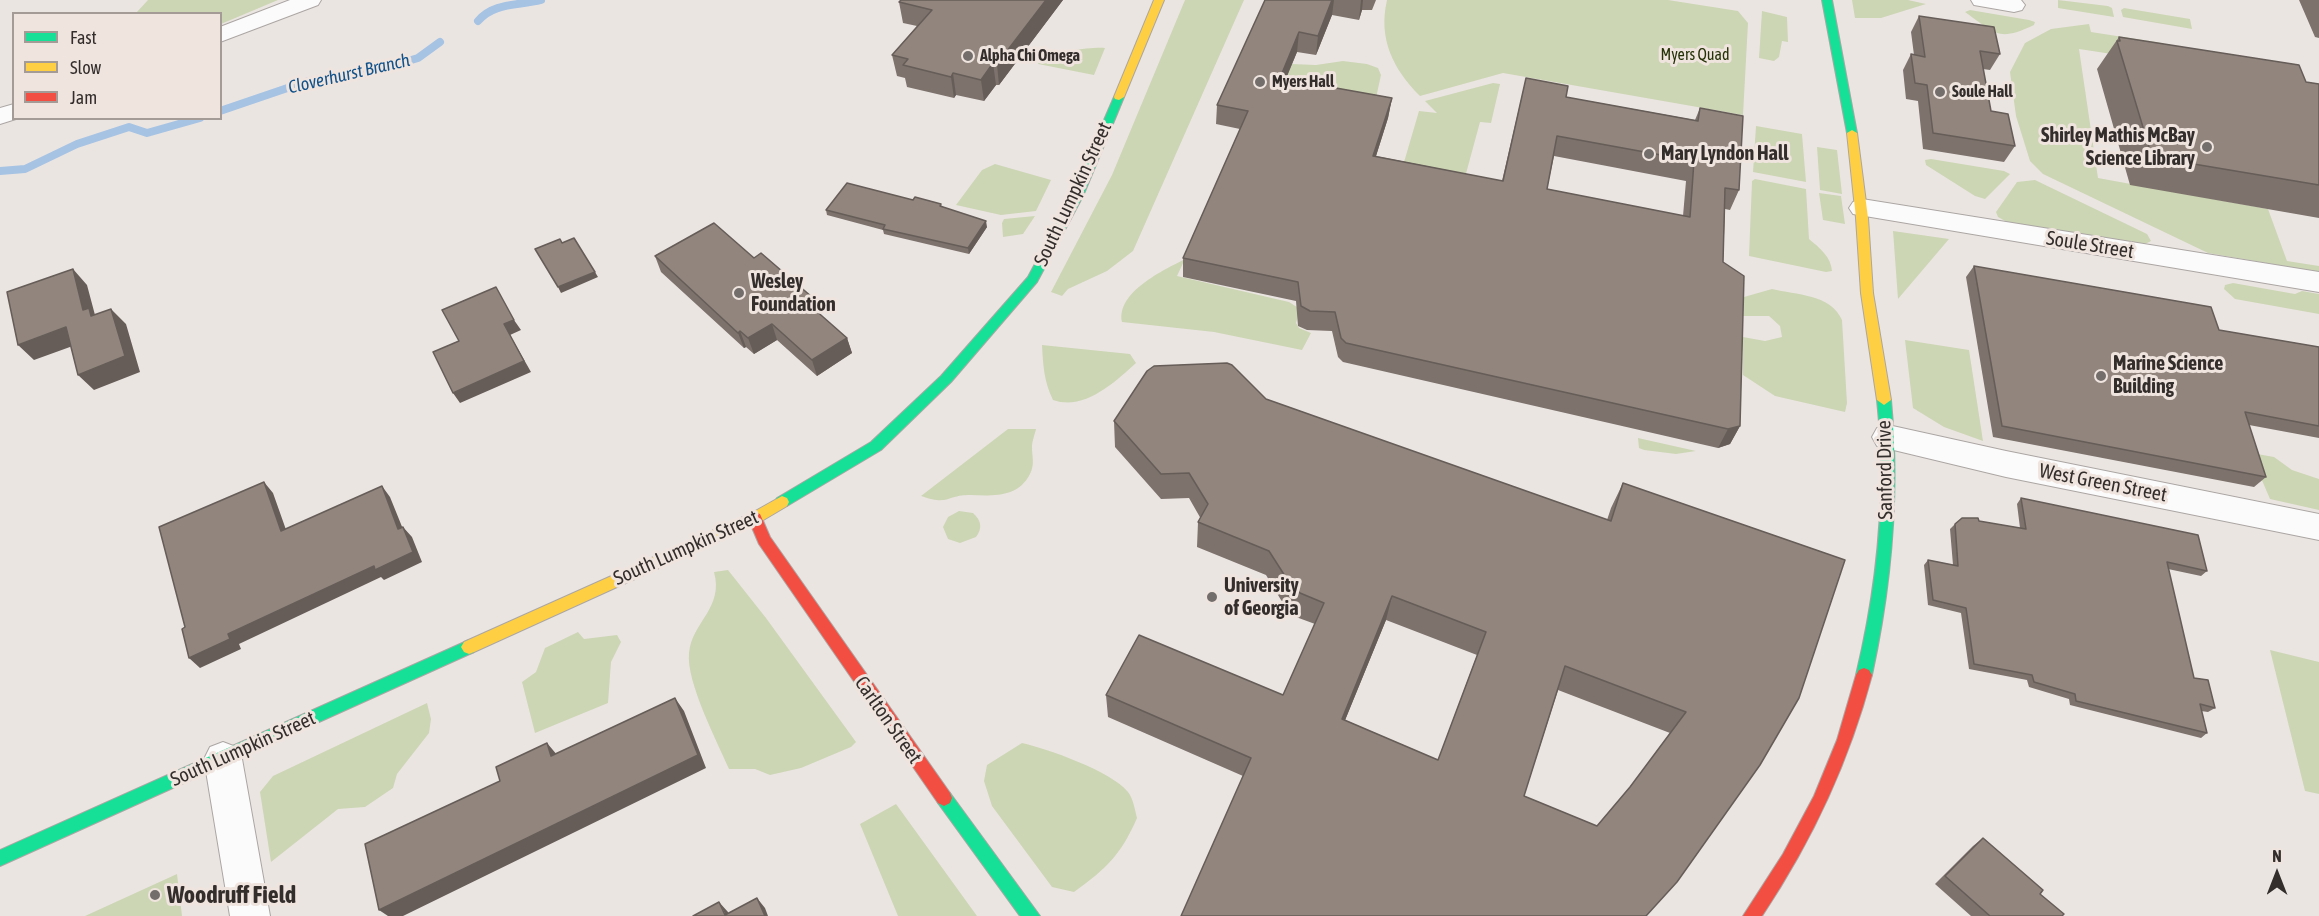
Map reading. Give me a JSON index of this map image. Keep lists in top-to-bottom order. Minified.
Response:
{"streets":{"street":["South Lumpkin Street","Soule Street","Sanford Drive","West Green Street","Carlton Street"]},"crossings":[["South Lumpkin Street","Carlton Street"],["Soule Street","Sanford Drive"],["Sanford Drive","West Green Street"]],"water":["Cloverhurst Branch"],"parks":["Myers Quad"],"places":["Alpha Chi Omega","Myers Hall","Soule Hall","Shirley Mathis McBay Science Library","Mary Lyndon Hall","Wesley Foundation","Marine Science Building","University of Georgia","Woodruff Field"],"legend":["Fast","Slow","Jam"],"north":"top"}
